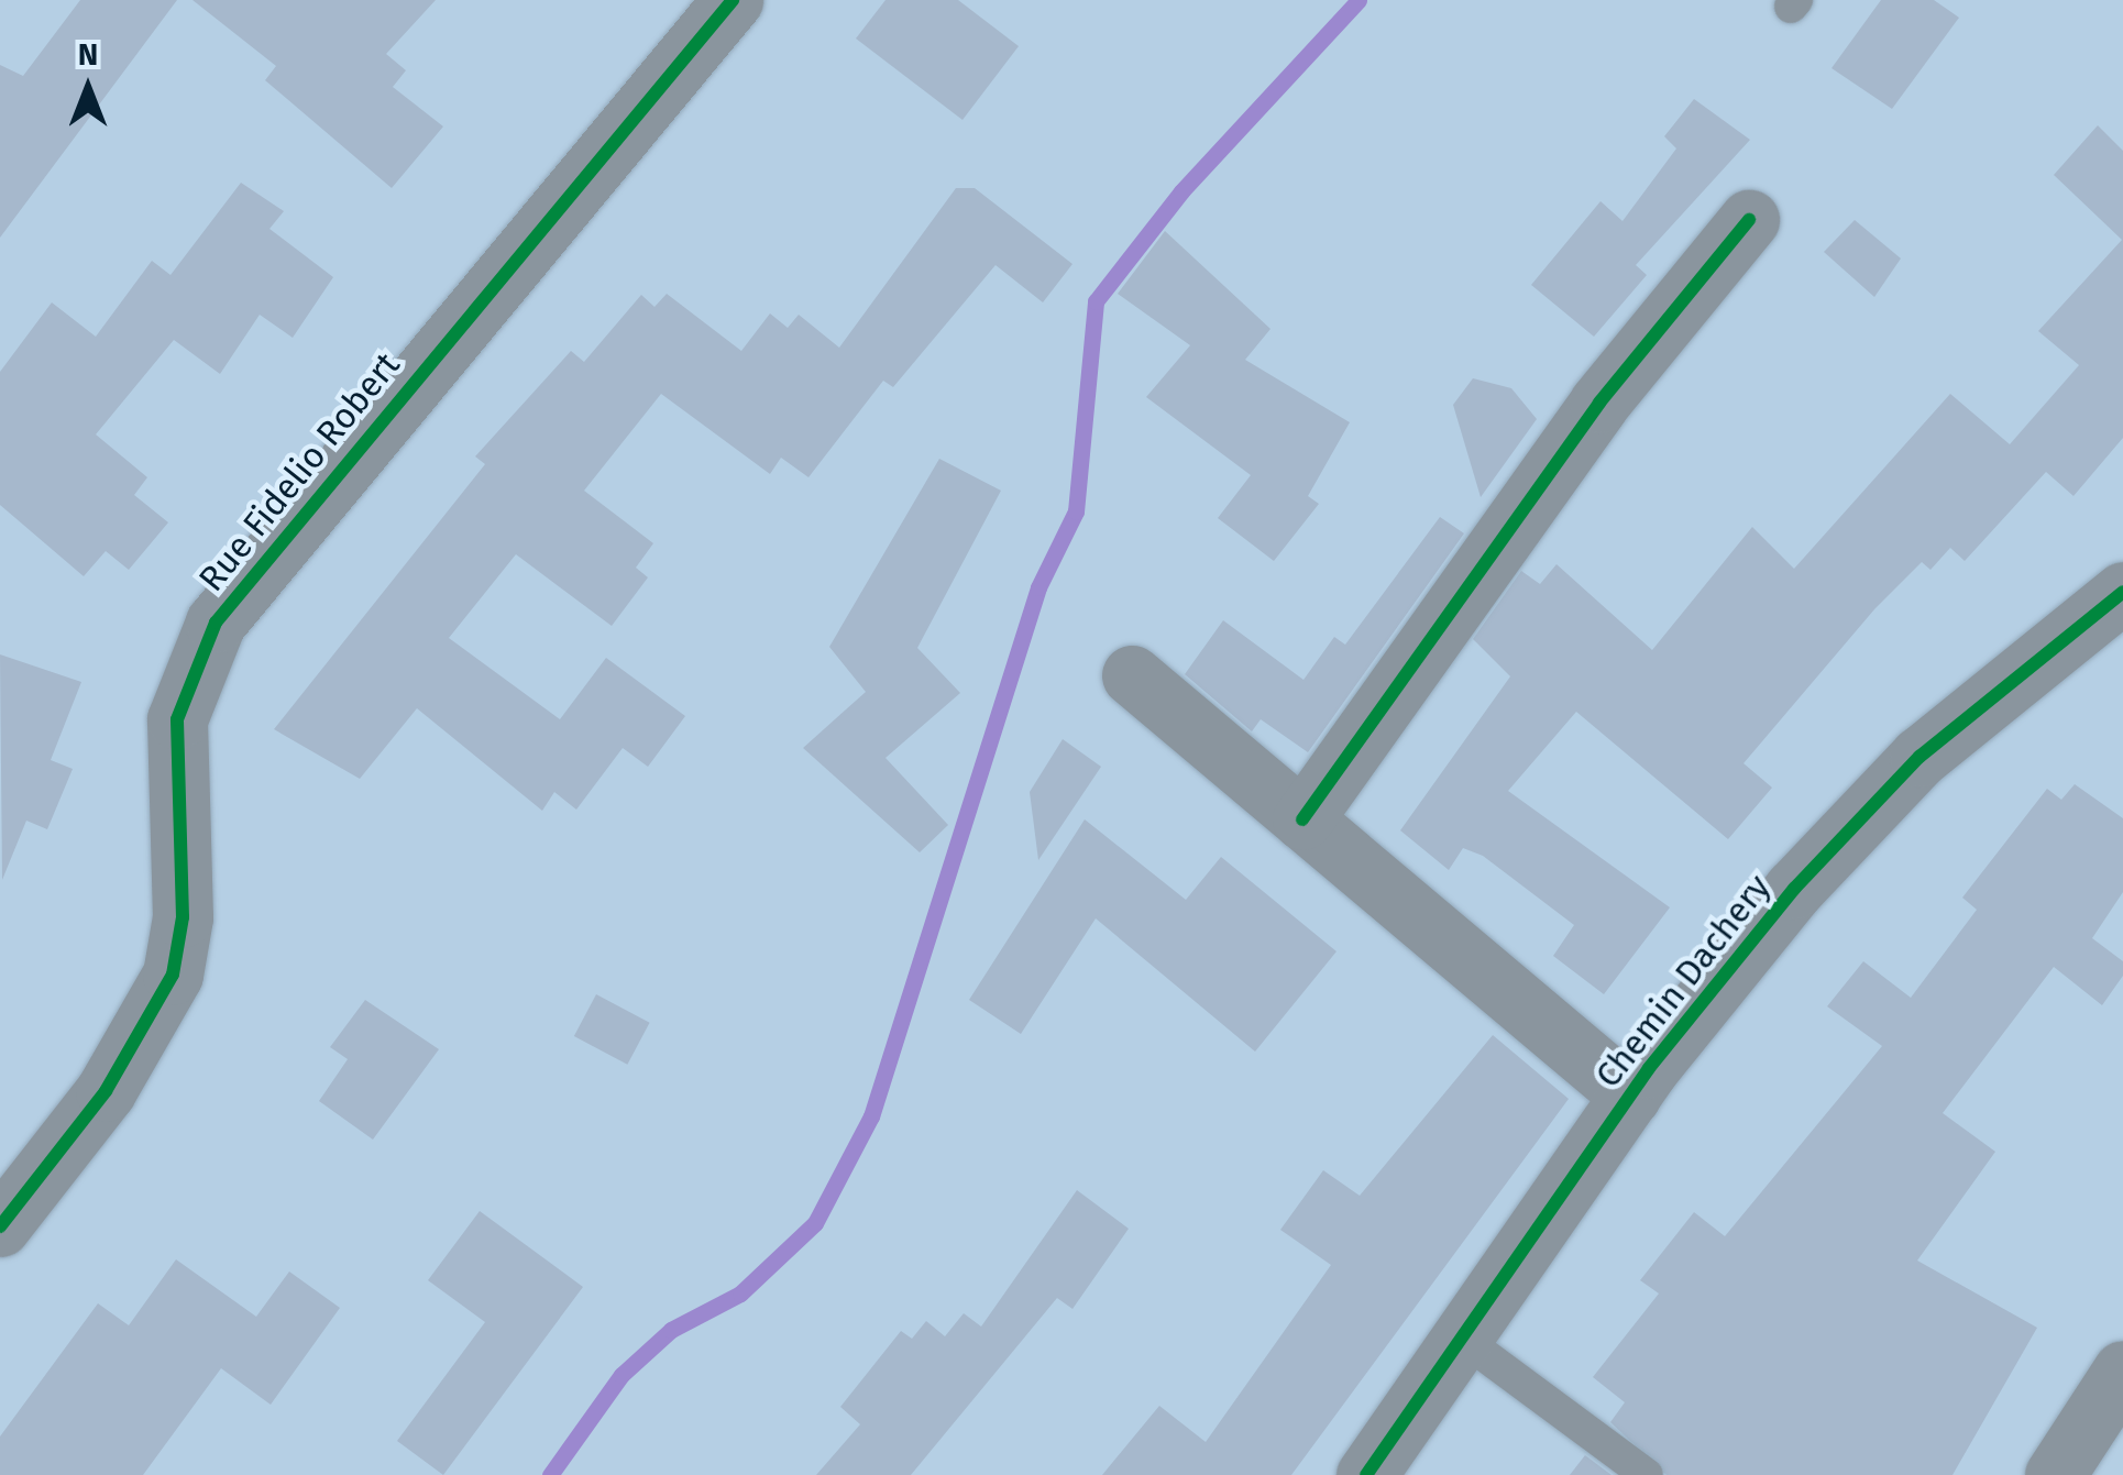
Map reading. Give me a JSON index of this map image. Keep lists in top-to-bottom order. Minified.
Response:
{"streets":{"street":["Rue Fidelio Robert","Chemin Dachery"]},"north":"top"}
